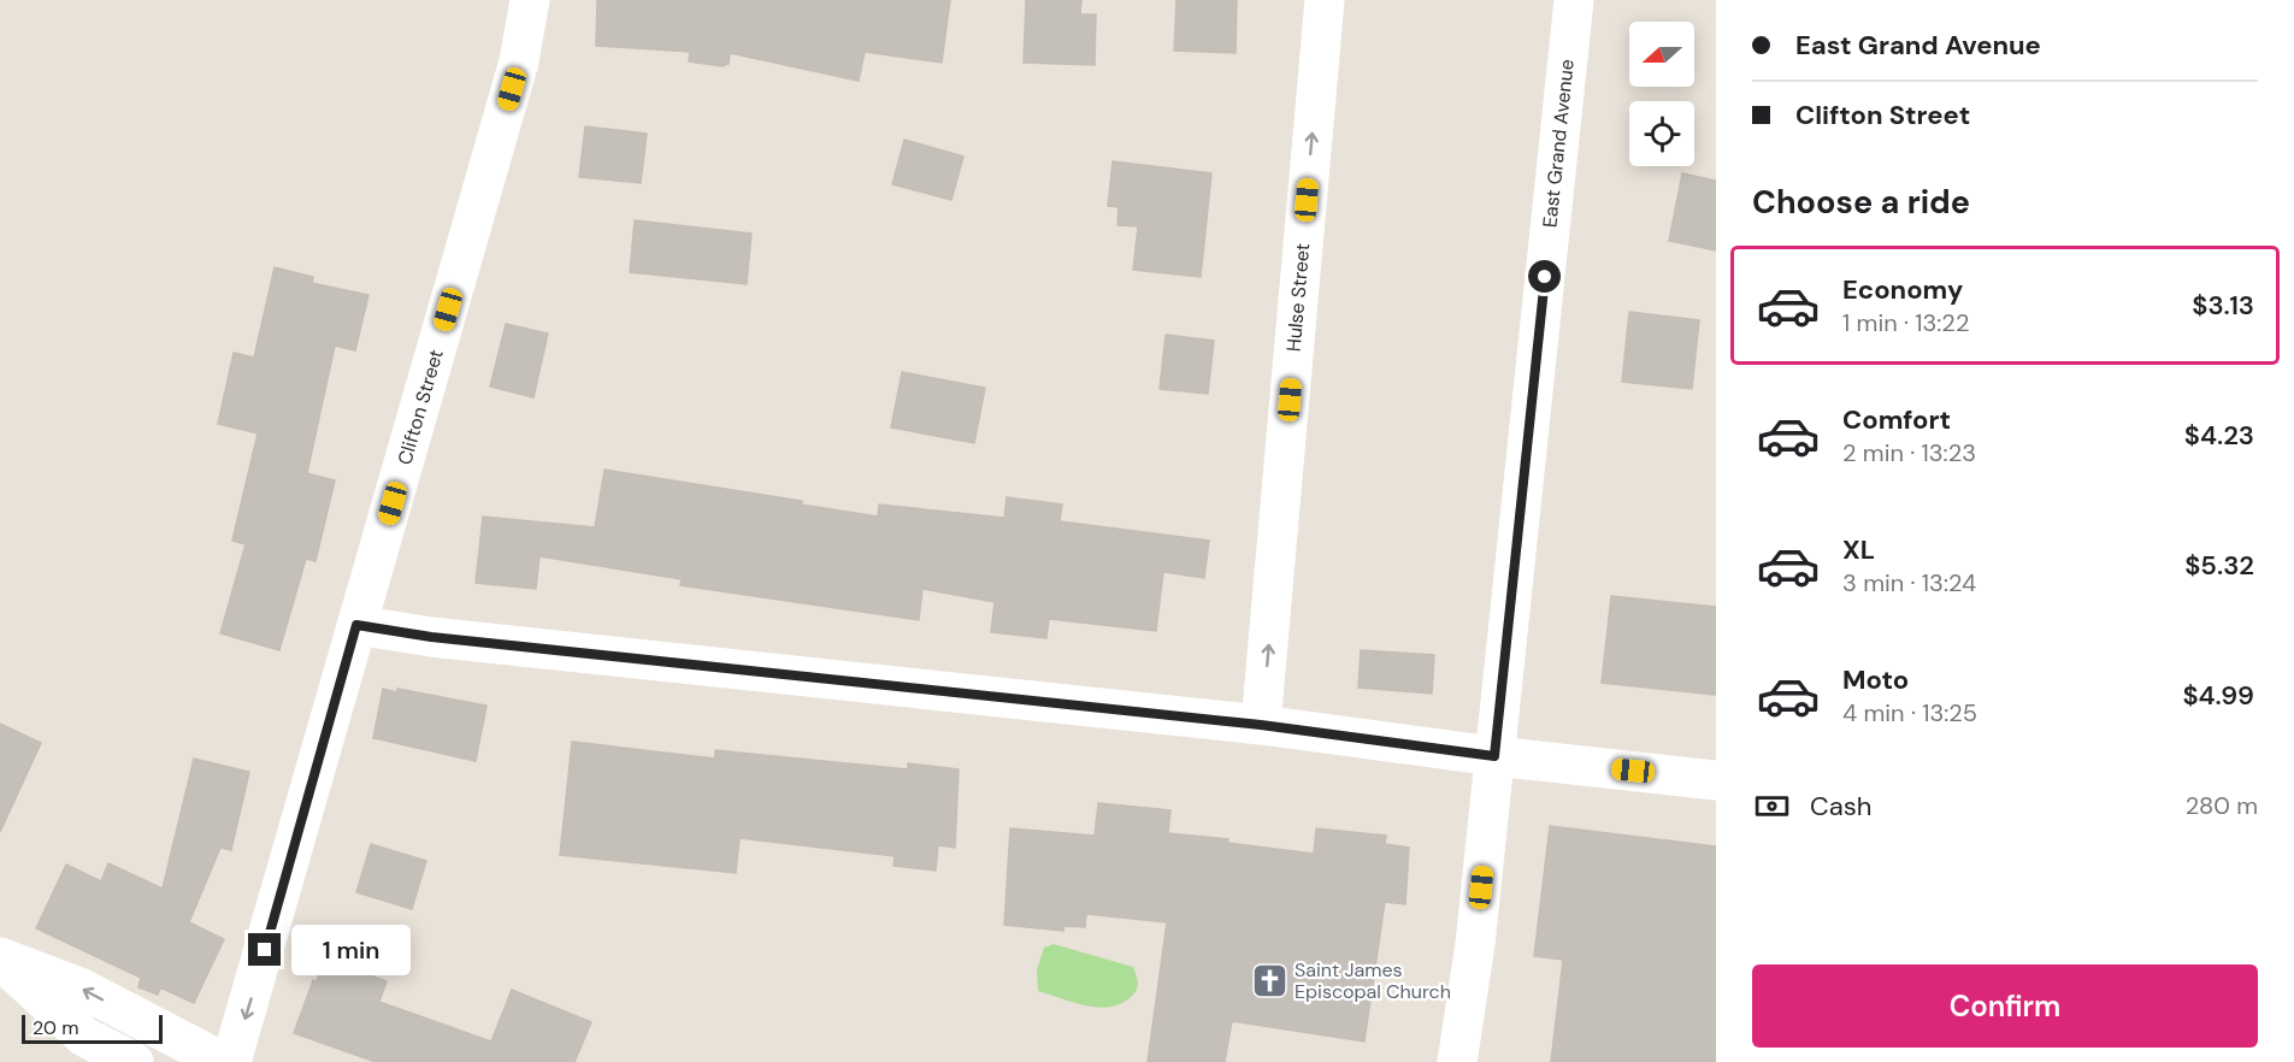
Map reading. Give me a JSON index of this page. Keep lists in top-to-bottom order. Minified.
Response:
{"streets":{"street":["East Grand Avenue","Hulse Street","Clifton Street"]},"one_way":["Hulse Street","Clifton Street"],"places":{"church":["Saint James Episcopal Church"]},"scale_bar":"20 m","north":"left","page":{"banner":["East Grand Avenue","Clifton Street"],"heading":"Choose a ride","list":[{"name":"Economy","note":"1 min · 13:22","value":"$3.13"},{"name":"Comfort","note":"2 min · 13:23","value":"$4.23"},{"name":"XL","note":"3 min · 13:24","value":"$5.32"},{"name":"Moto","note":"4 min · 13:25","value":"$4.99"}],"pay":["Cash","280 m"],"bubble":"1 min","buttons":"Confirm","scale":"20 m"}}
